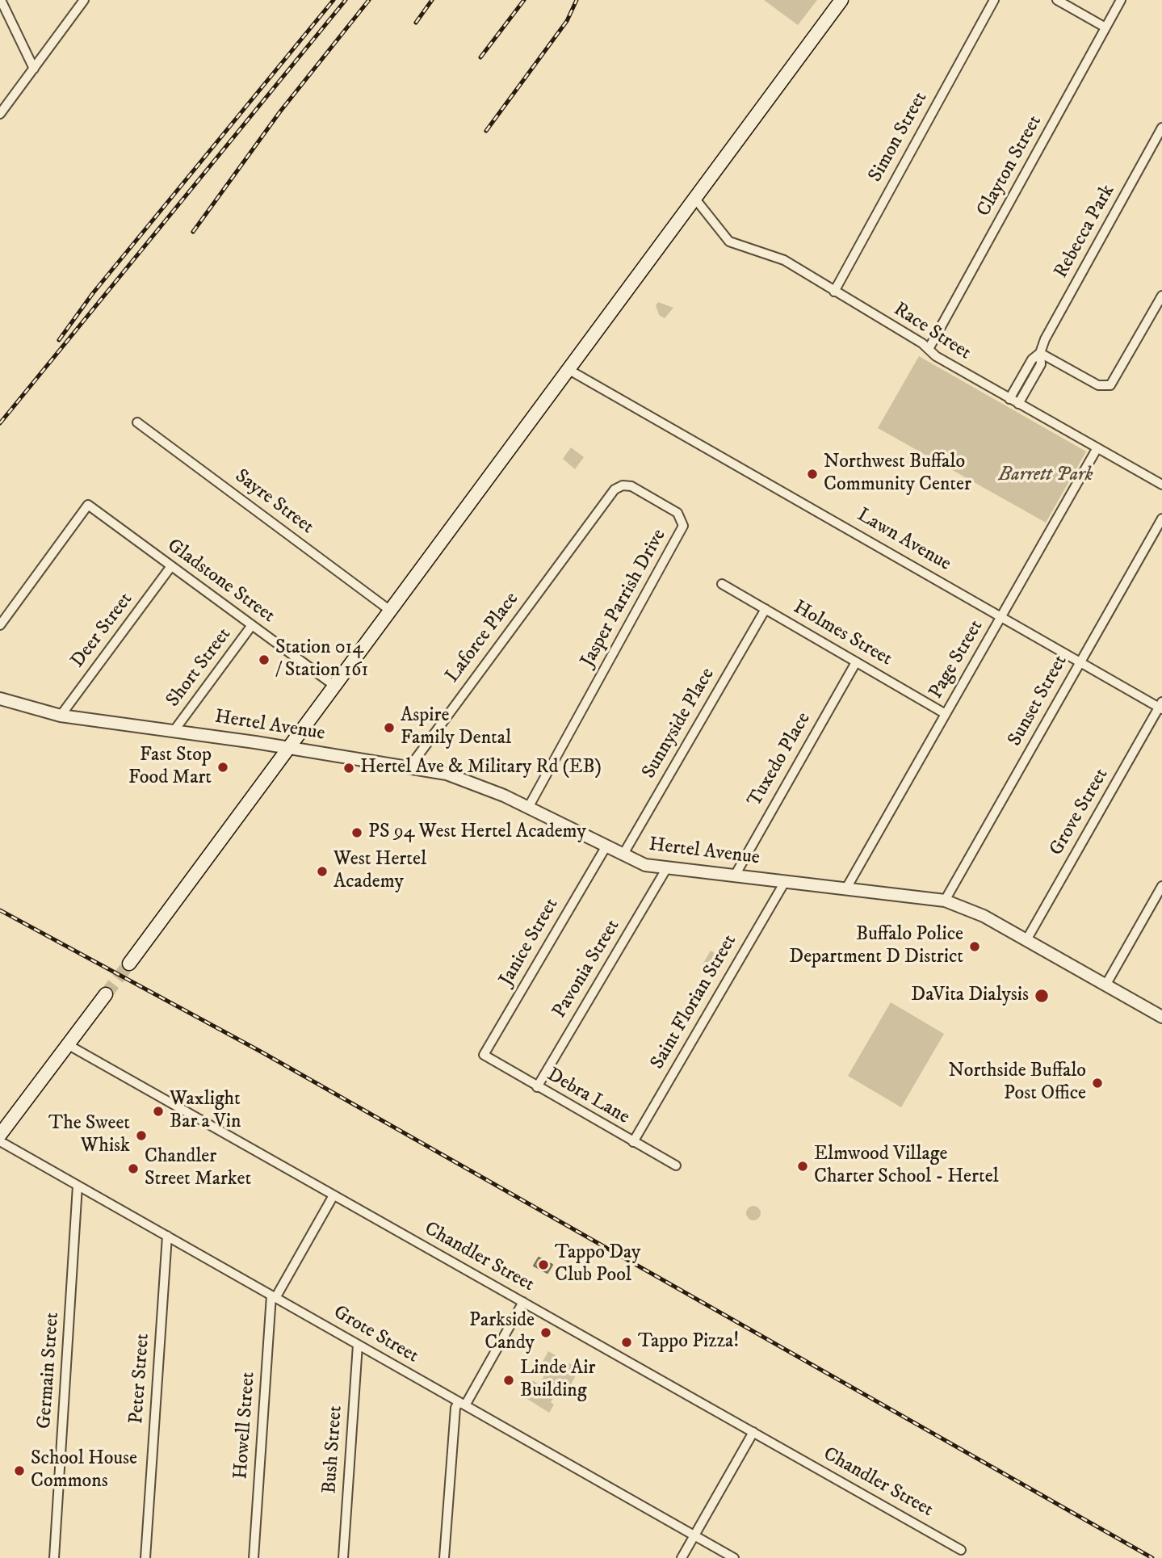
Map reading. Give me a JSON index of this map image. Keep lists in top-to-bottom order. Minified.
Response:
{"streets":{"street":["Simon Street","Clayton Street","Rebecca Park","Race Street","Sayre Street","Lawn Avenue","Gladstone Street","Jasper Parrish Drive","Deer Street","Holmes Street","Laforce Place","Page Street","Short Street","Sunset Street","Sunnyside Place","Hertel Avenue","Tuxedo Place","Grove Street","Janice Street","Pavonia Street","Saint Florian Street","Debra Lane","Chandler Street","Grote Street","Germain Street","Peter Street","Howell Street","Bush Street"]},"crossings":[["Simon Street","Race Street"],["Clayton Street","Race Street"],["Rebecca Park","Race Street"],["Race Street","Page Street"],["Lawn Avenue","Page Street"],["Lawn Avenue","Sunset Street"],["Lawn Avenue","Grove Street"],["Gladstone Street","Deer Street"],["Gladstone Street","Short Street"],["Jasper Parrish Drive","Laforce Place"],["Jasper Parrish Drive","Hertel Avenue"],["Deer Street","Hertel Avenue"],["Holmes Street","Page Street"],["Holmes Street","Sunnyside Place"],["Holmes Street","Tuxedo Place"],["Laforce Place","Hertel Avenue"],["Page Street","Hertel Avenue"],["Short Street","Hertel Avenue"],["Sunset Street","Hertel Avenue"],["Sunnyside Place","Hertel Avenue"],["Hertel Avenue","Tuxedo Place"],["Hertel Avenue","Grove Street"],["Hertel Avenue","Janice Street"],["Hertel Avenue","Pavonia Street"],["Hertel Avenue","Saint Florian Street"],["Janice Street","Debra Lane"],["Pavonia Street","Debra Lane"],["Saint Florian Street","Debra Lane"],["Chandler Street","Howell Street"],["Grote Street","Germain Street"],["Grote Street","Peter Street"],["Grote Street","Howell Street"],["Grote Street","Bush Street"]],"parks":["Barrett Park"],"places":["Northwest Buffalo Community Center","Station 014 / Station 161","Aspire Family Dental","Fast Stop Food Mart","Hertel Ave & Military Rd (EB)","PS 94 West Hertel Academy","West Hertel Academy","Buffalo Police Department D District","DaVita Dialysis","Northside Buffalo Post Office","Waxlight Bar a Vin","The Sweet Whisk","Elmwood Village Charter School - Hertel","Chandler Street Market","Tappo Day Club Pool","Parkside Candy","Tappo Pizza!","Linde Air Building","School House Commons"]}
